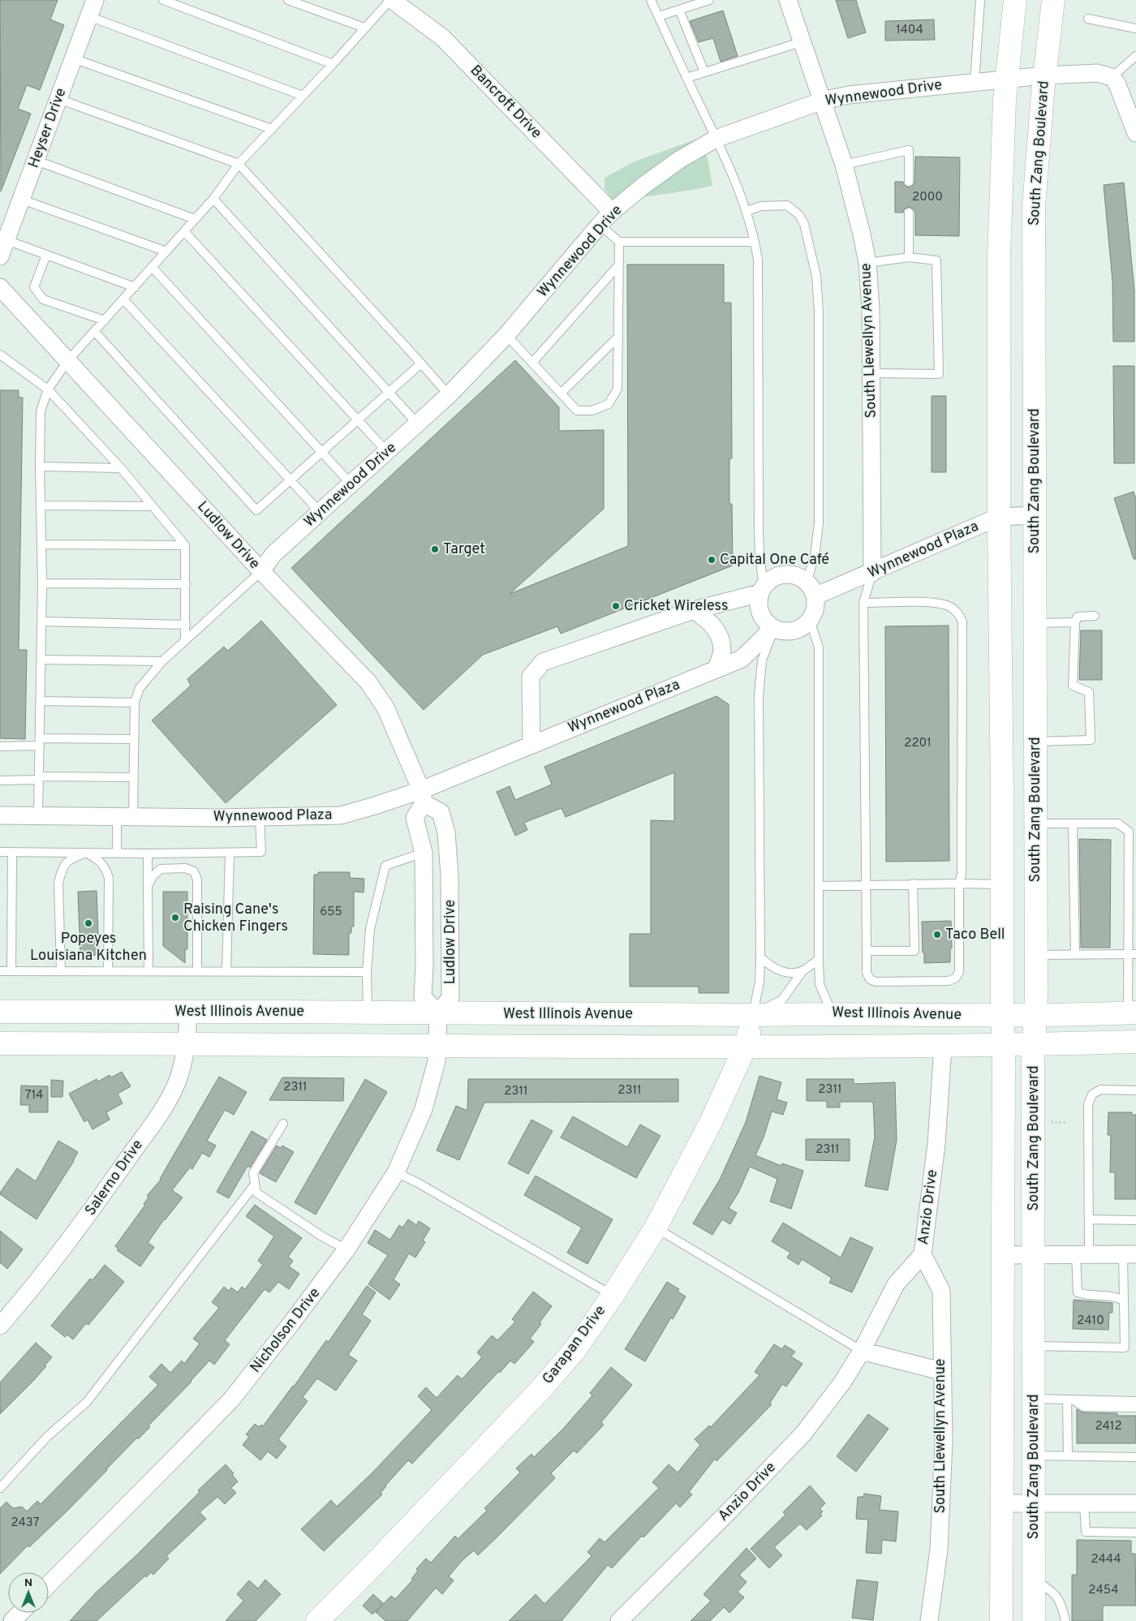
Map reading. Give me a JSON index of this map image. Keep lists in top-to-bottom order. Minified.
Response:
{"streets":{"main road":["South Zang Boulevard","West Illinois Avenue","Garapan Drive"],"street":["Wynnewood Drive","Bancroft Drive","Heyser Drive","South Llewellyn Avenue","Ludlow Drive","Wynnewood Plaza","Salerno Drive","Anzio Drive","Nicholson Drive"]},"crossings":[["Wynnewood Drive","Bancroft Drive"],["Wynnewood Drive","South Zang Boulevard"],["Wynnewood Drive","South Llewellyn Avenue"],["Wynnewood Drive","Ludlow Drive"],["South Zang Boulevard","Wynnewood Plaza"],["South Zang Boulevard","West Illinois Avenue"],["South Llewellyn Avenue","Wynnewood Plaza"],["South Llewellyn Avenue","Anzio Drive"],["Ludlow Drive","Wynnewood Plaza"],["Ludlow Drive","West Illinois Avenue"],["Ludlow Drive","Nicholson Drive"],["West Illinois Avenue","Salerno Drive"],["West Illinois Avenue","Nicholson Drive"],["West Illinois Avenue","Garapan Drive"]],"places":["Target","Capital One Café","Cricket Wireless","Raising Cane's Chicken Fingers","Popeyes Louisiana Kitchen","Taco Bell"],"house_numbers":["1404","2000","2201","655","2311","2311","2311","2311","714","2311","2410","2412","2437","2444","2454"],"north":"top"}
